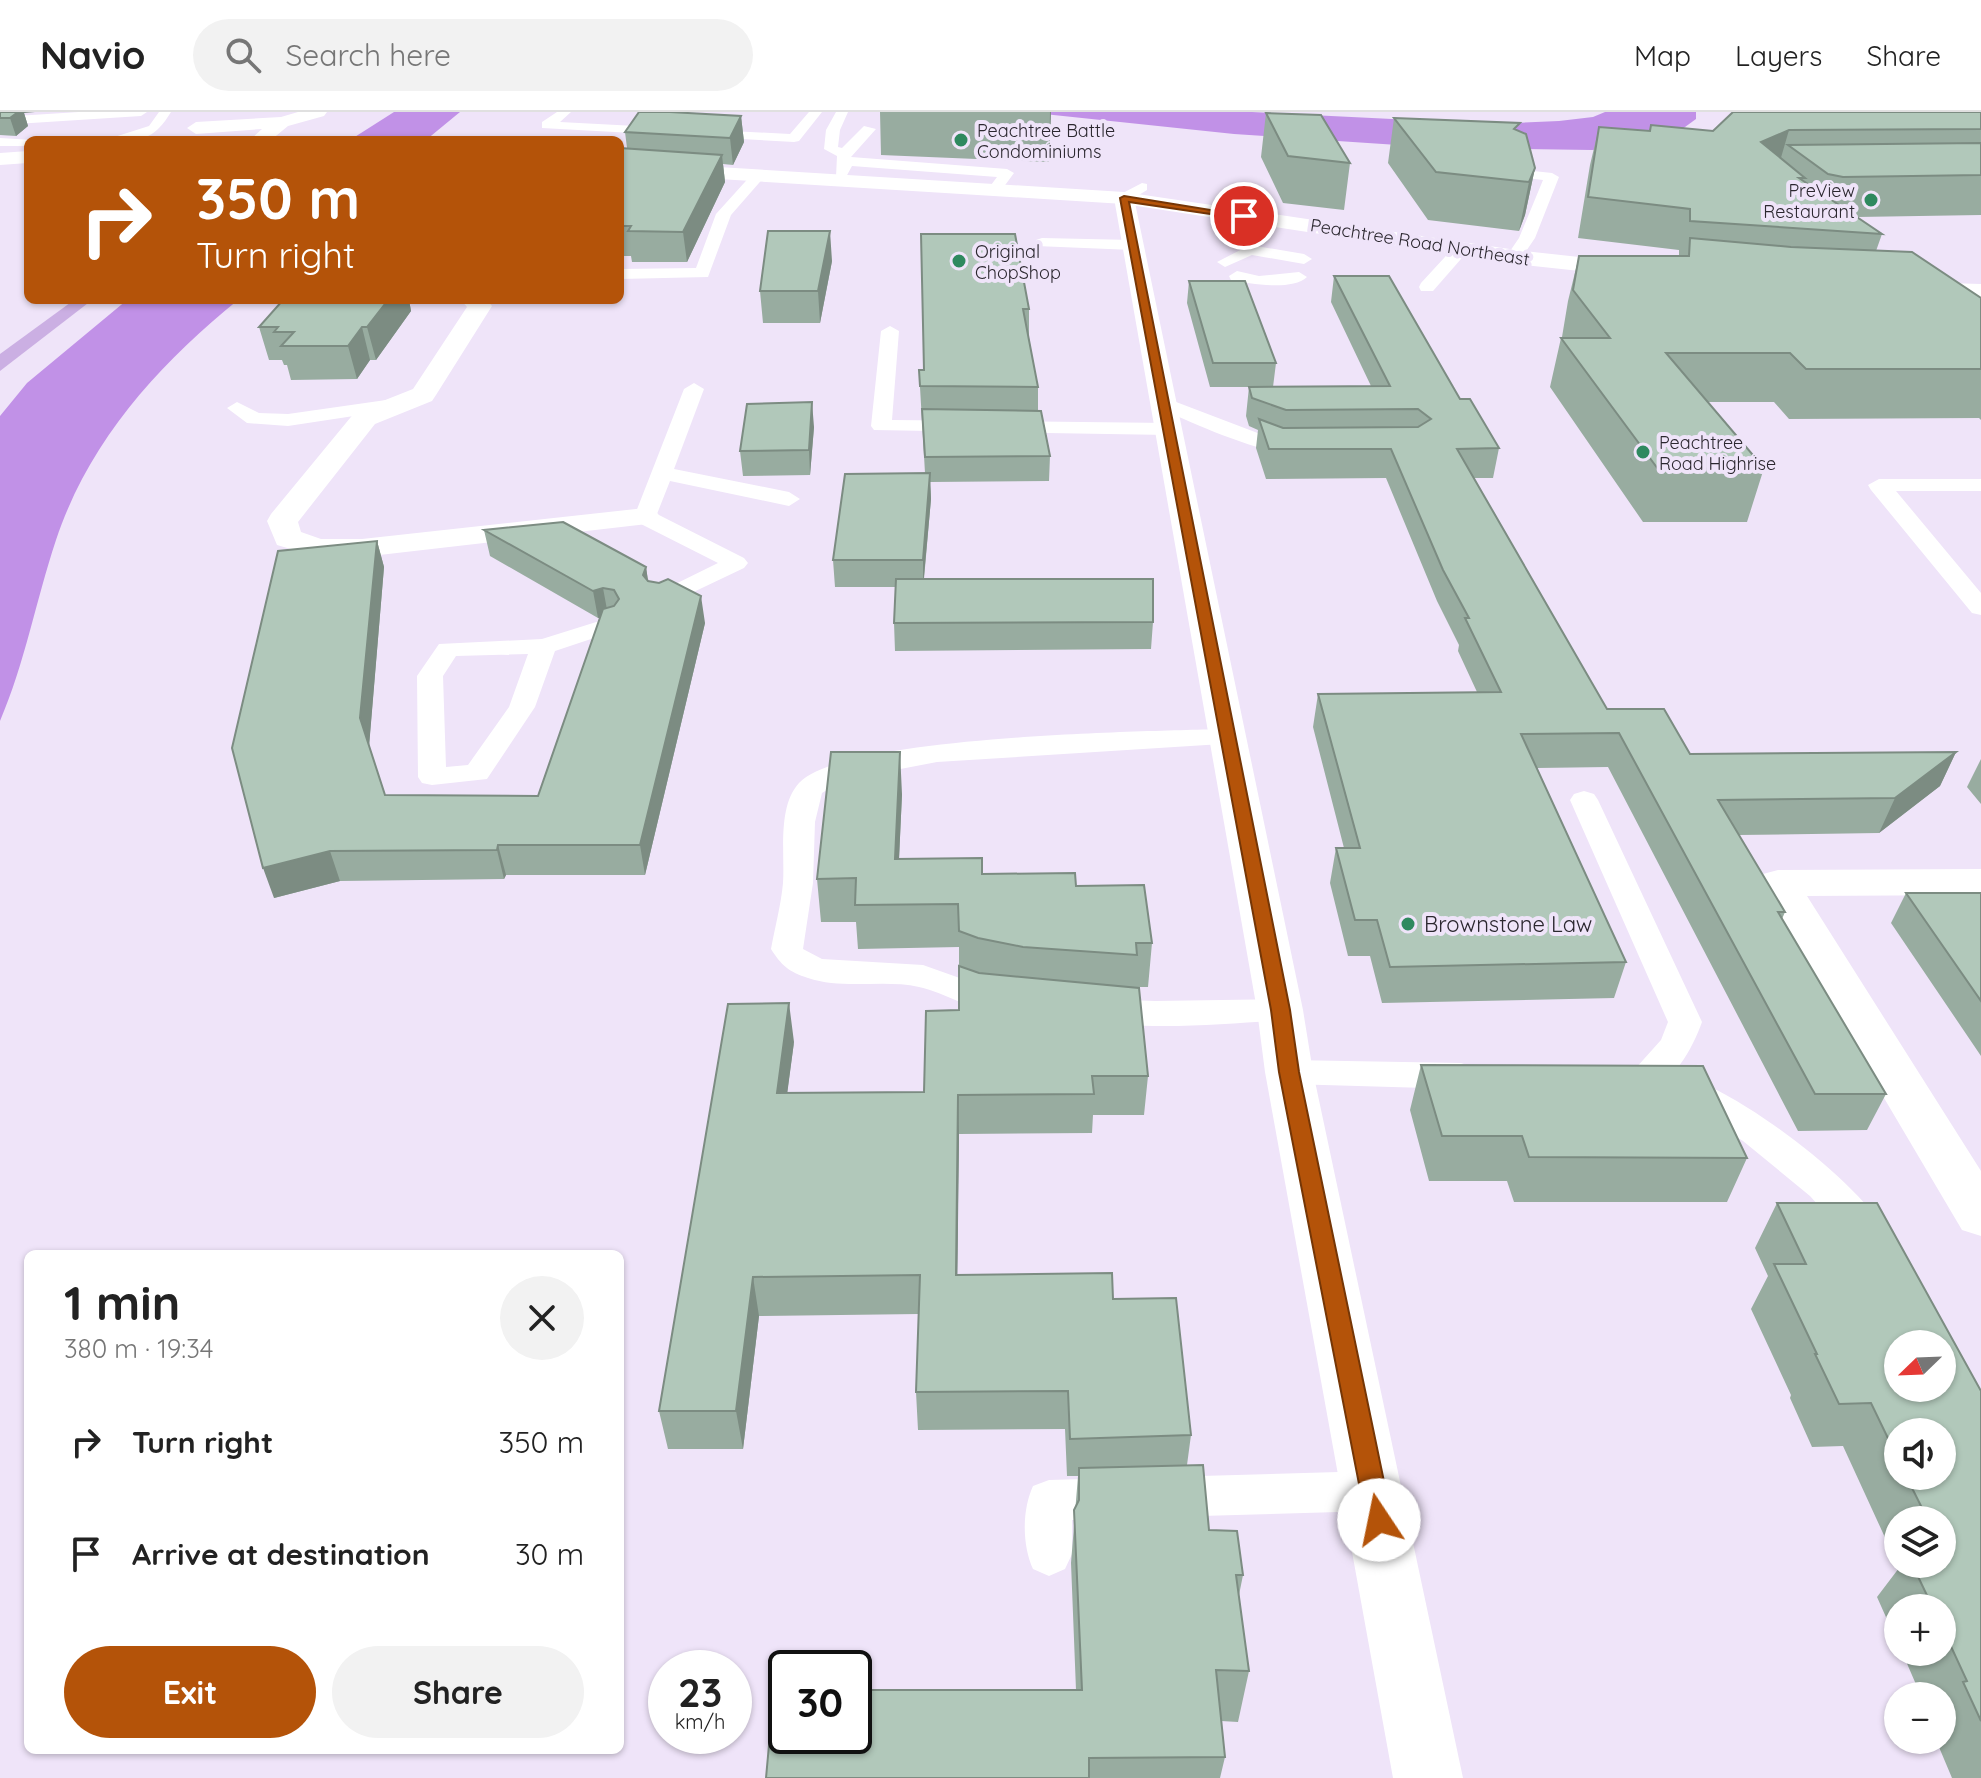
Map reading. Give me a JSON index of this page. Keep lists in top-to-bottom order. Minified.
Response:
{"streets":{"main road":["Peachtree Road Northeast"]},"places":["Peachtree Battle Condominiums","PreView Restaurant","Original ChopShop","Peachtree Road Highrise","Brownstone Law"],"north":"bottom left","page":{"header":"Navio","search":"Search here","nav":["Map","Layers","Share"],"turn":["350 m","Turn right"],"heading":["1 min","380 m · 19:34"],"map_buttons":["+","−"],"list":[{"name":"Turn right","value":"350 m"},{"name":"Arrive at destination","value":"30 m"}],"buttons":["Exit","Share"],"speed":"23 km/h","limit":"30"}}
